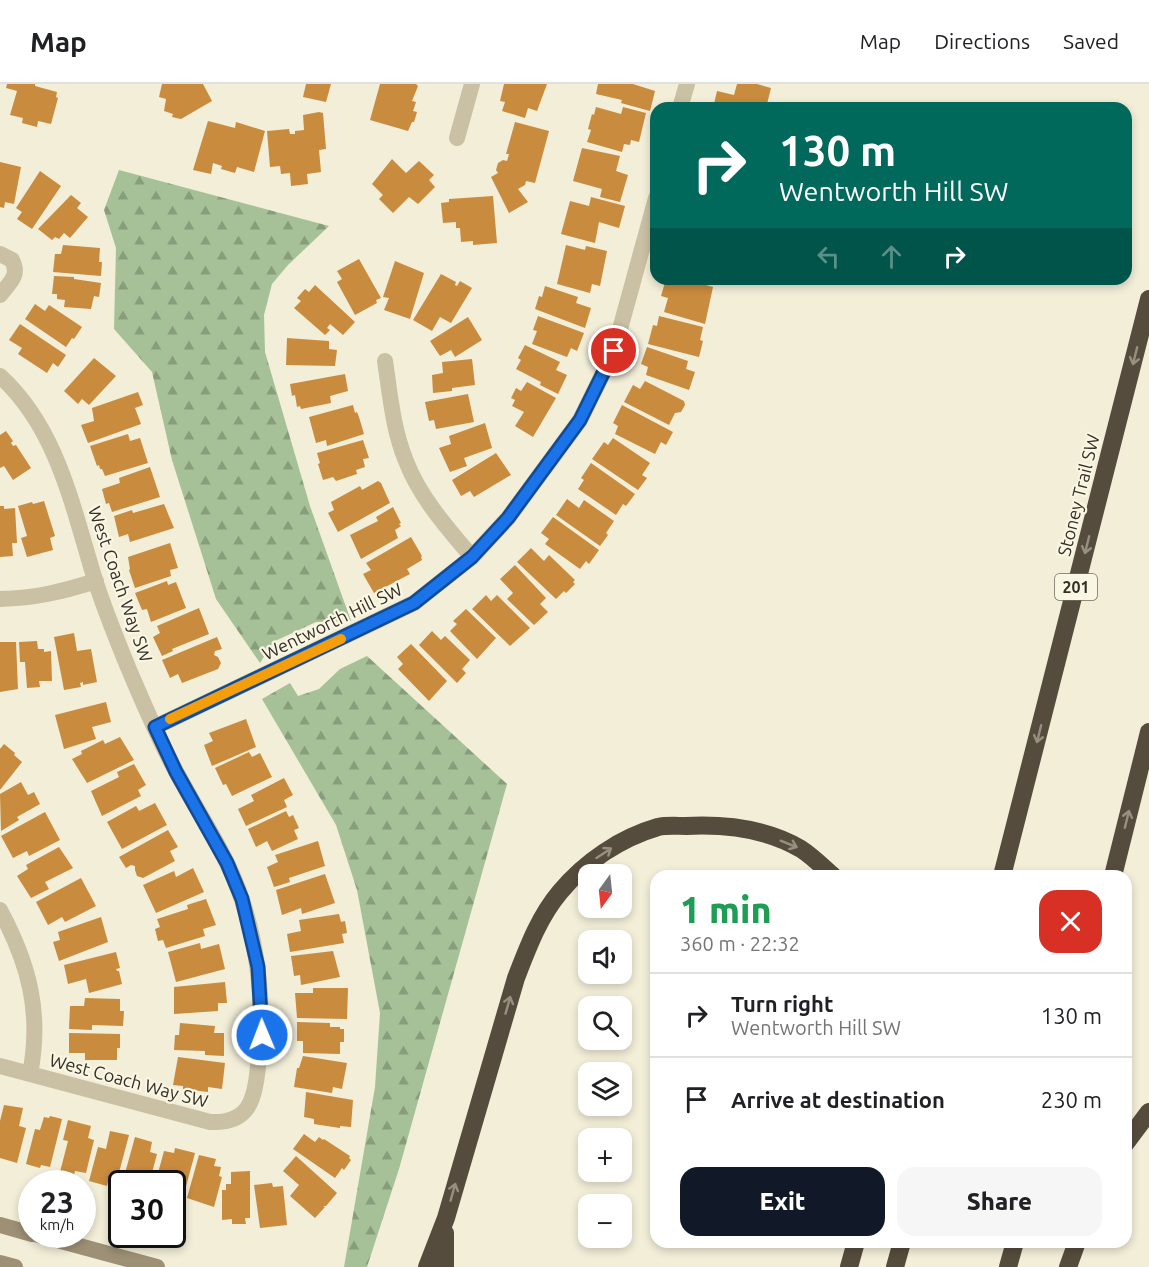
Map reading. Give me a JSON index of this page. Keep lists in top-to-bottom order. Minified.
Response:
{"streets":{"highway":["Stoney Trail SW","201"],"street":["West Coach Way SW","Wentworth Hill SW"]},"crossings":[["West Coach Way SW","Wentworth Hill SW"]],"one_way":["Stoney Trail SW"],"north":"bottom","page":{"header":"Map","nav":["Map","Directions","Saved"],"turn":["130 m","Wentworth Hill SW"],"map_buttons":["+","−"],"heading":["1 min","360 m · 22:32"],"list":[{"name":"Turn right","note":"Wentworth Hill SW","value":"130 m"},{"name":"Arrive at destination","value":"230 m"}],"buttons":["Exit","Share"],"speed":"23 km/h","limit":"30"}}
